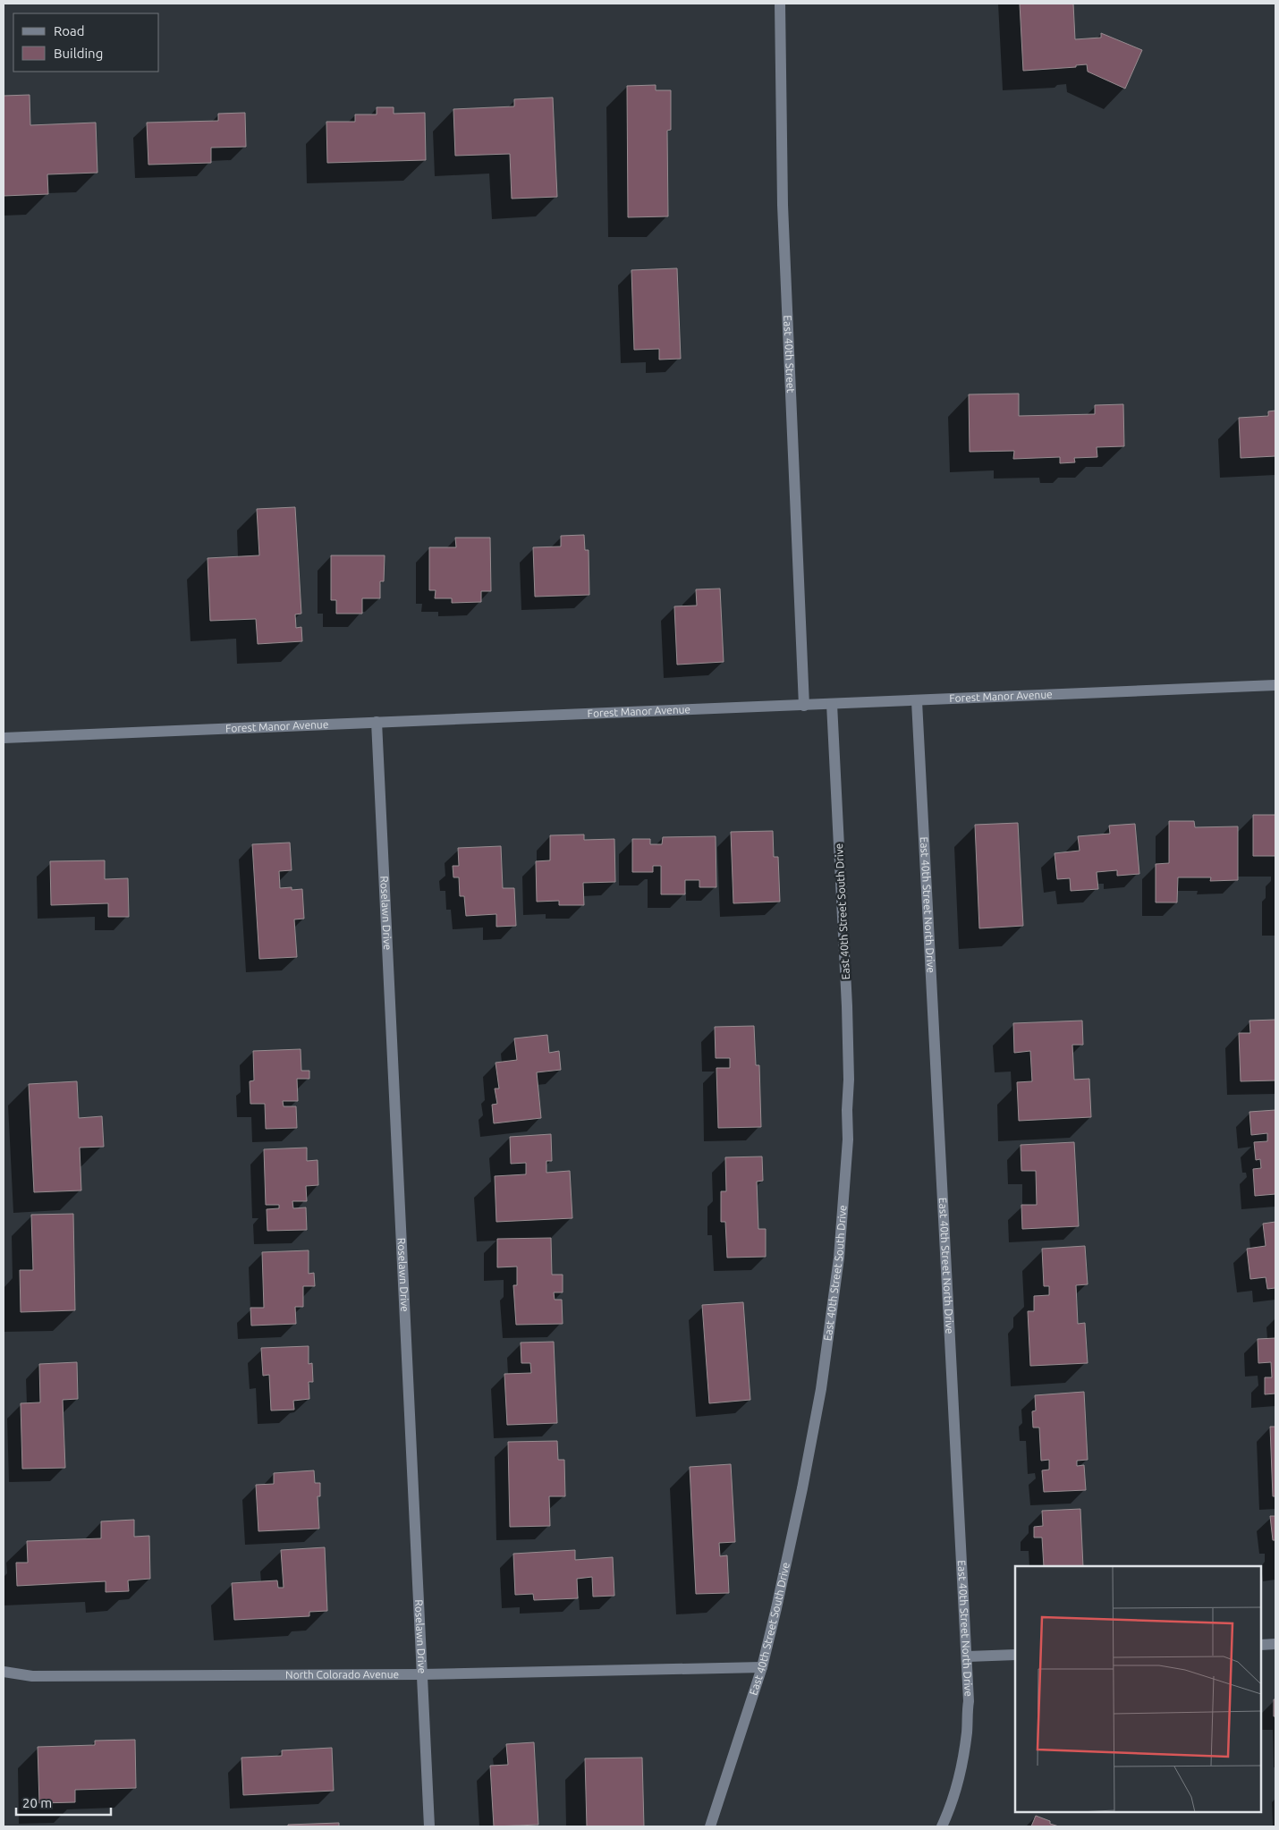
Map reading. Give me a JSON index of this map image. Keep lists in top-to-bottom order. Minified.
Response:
{"streets":{"street":["East 40th Street","Forest Manor Avenue","East 40th Street North Drive","East 40th Street South Drive","Roselawn Drive","North Colorado Avenue"]},"crossings":[["East 40th Street","Forest Manor Avenue"],["Forest Manor Avenue","East 40th Street North Drive"],["Forest Manor Avenue","East 40th Street South Drive"],["Forest Manor Avenue","Roselawn Drive"],["East 40th Street South Drive","North Colorado Avenue"],["Roselawn Drive","North Colorado Avenue"]],"legend":["Road","Building"],"scale_bar":"20 m"}
